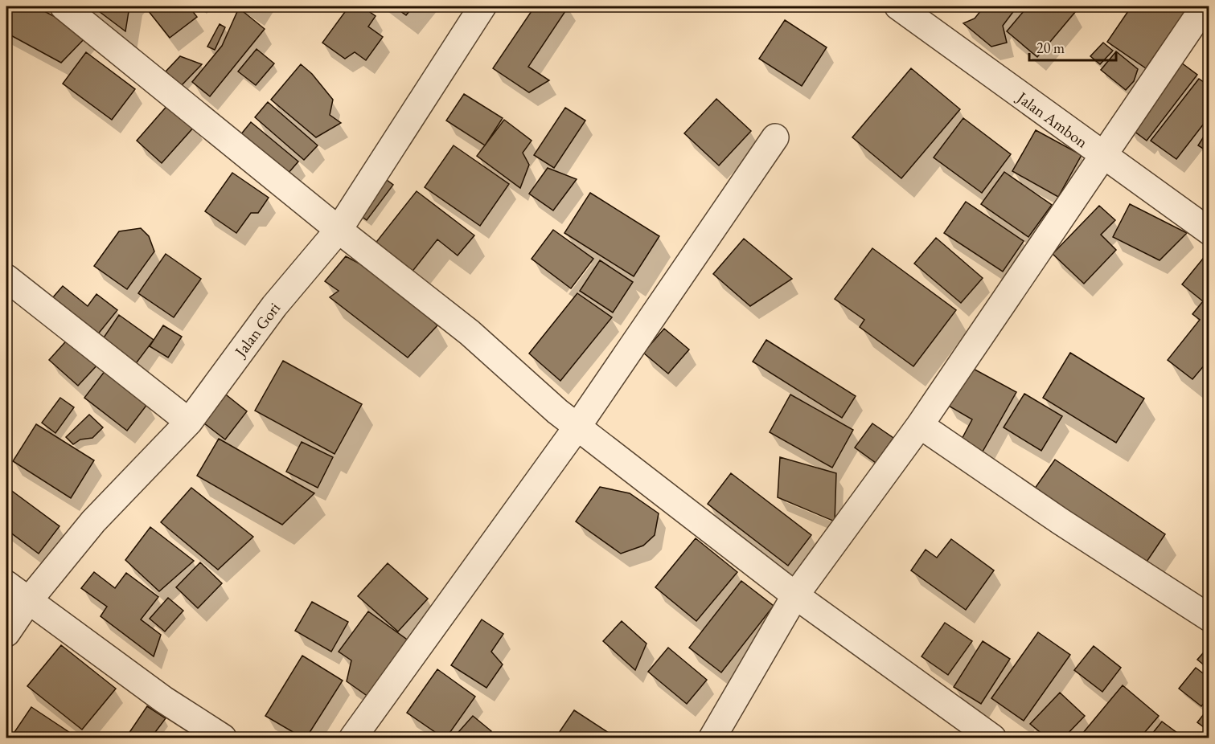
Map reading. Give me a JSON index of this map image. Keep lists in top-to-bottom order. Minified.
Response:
{"streets":{"street":["Jalan Ambon","Jalan Gori"]},"scale_bar":"20 m"}
